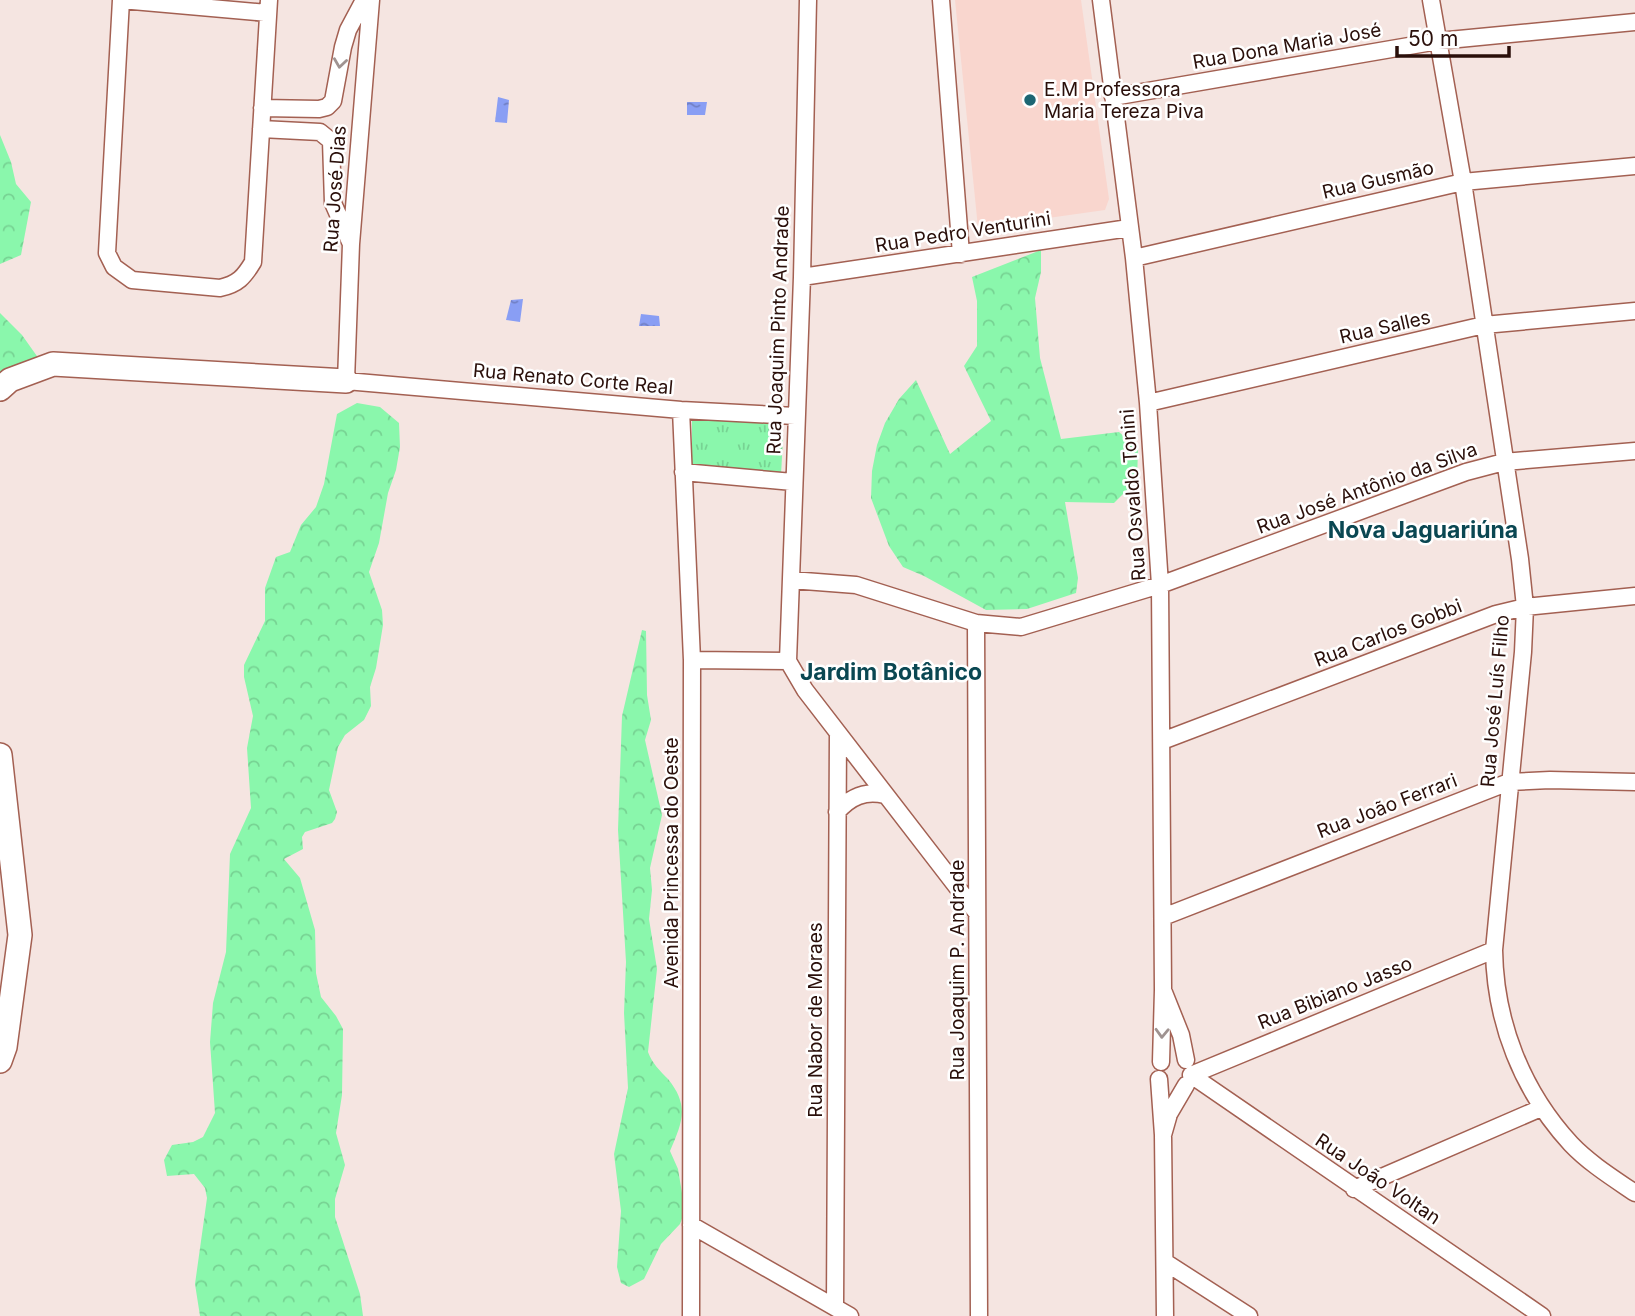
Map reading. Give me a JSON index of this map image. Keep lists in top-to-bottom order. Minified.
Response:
{"streets":{"street":["Rua Dona Maria José","Rua Gusmão","Rua José Dias","Rua Pedro Venturini","Rua Salles","Rua Joaquim Pinto Andrade","Rua Renato Corte Real","Rua José Antônio da Silva","Rua Osvaldo Tonini","Rua Carlos Gobbi","Rua José Luís Filho","Rua João Ferrari","Avenida Princessa do Oeste","Rua Joaquim P. Andrade","Rua Bibiano Jasso","Rua Nabor de Moraes","Rua João Voltan"]},"crossings":[["Rua Dona Maria José","Rua Osvaldo Tonini"],["Rua Dona Maria José","Rua José Luís Filho"],["Rua Gusmão","Rua Osvaldo Tonini"],["Rua Gusmão","Rua José Luís Filho"],["Rua José Dias","Rua Renato Corte Real"],["Rua Pedro Venturini","Rua Joaquim Pinto Andrade"],["Rua Pedro Venturini","Rua Osvaldo Tonini"],["Rua Salles","Rua Osvaldo Tonini"],["Rua Salles","Rua José Luís Filho"],["Rua Joaquim Pinto Andrade","Rua Renato Corte Real"],["Rua Joaquim Pinto Andrade","Rua José Antônio da Silva"],["Rua Renato Corte Real","Avenida Princessa do Oeste"],["Rua José Antônio da Silva","Rua Osvaldo Tonini"],["Rua José Antônio da Silva","Rua José Luís Filho"],["Rua José Antônio da Silva","Rua Joaquim P. Andrade"],["Rua Osvaldo Tonini","Rua Carlos Gobbi"],["Rua Osvaldo Tonini","Rua João Ferrari"],["Rua Osvaldo Tonini","Rua Bibiano Jasso"],["Rua Osvaldo Tonini","Rua João Voltan"],["Rua Carlos Gobbi","Rua José Luís Filho"],["Rua José Luís Filho","Rua João Ferrari"],["Rua José Luís Filho","Rua Bibiano Jasso"],["Rua Bibiano Jasso","Rua João Voltan"]],"districts":["Nova Jaguariúna","Jardim Botânico"],"places":["E.M Professora Maria Tereza Piva"],"scale_bar":"50 m"}
